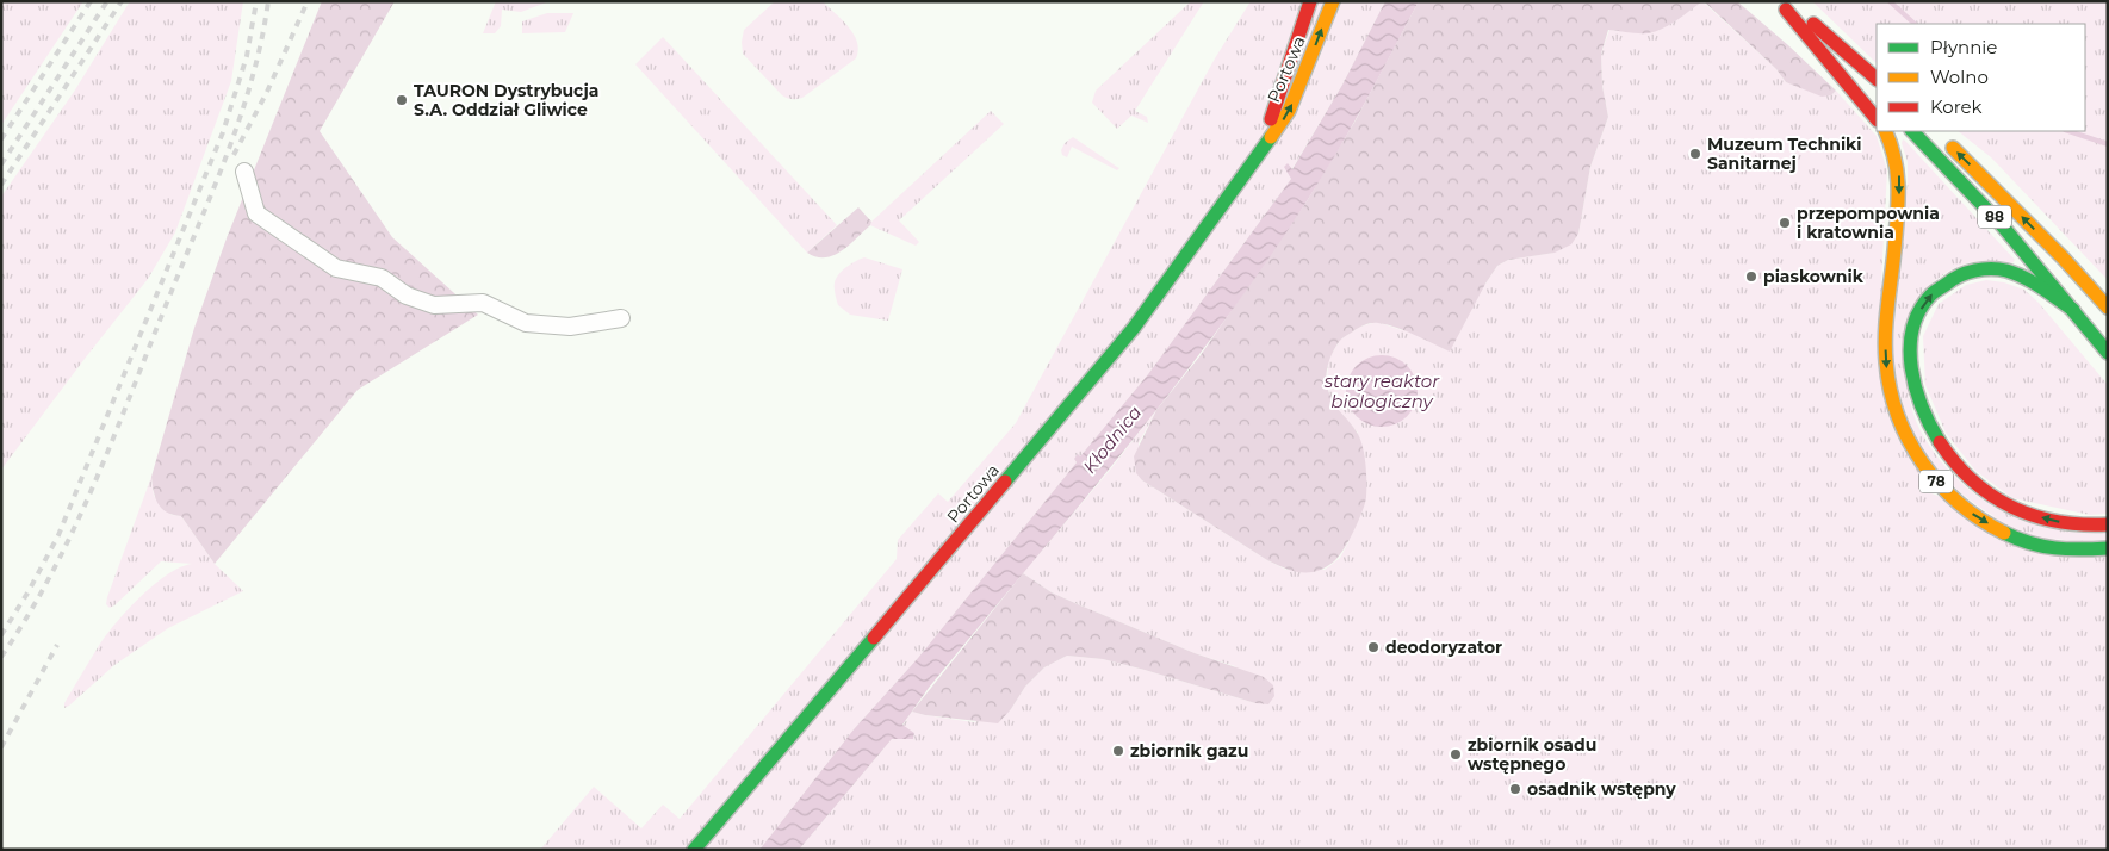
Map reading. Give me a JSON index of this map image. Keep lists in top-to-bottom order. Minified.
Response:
{"streets":{"main road":["Portowa","88","78"]},"water":["stary reaktor biologiczny","Kłodnica"],"places":["TAURON Dystrybucja S.A. Oddział Gliwice","Muzeum Techniki Sanitarnej","przepompownia i kratownia","piaskownik","deodoryzator","zbiornik gazu","zbiornik osadu wstępnego","osadnik wstępny"],"legend":["Płynnie","Wolno","Korek"]}
